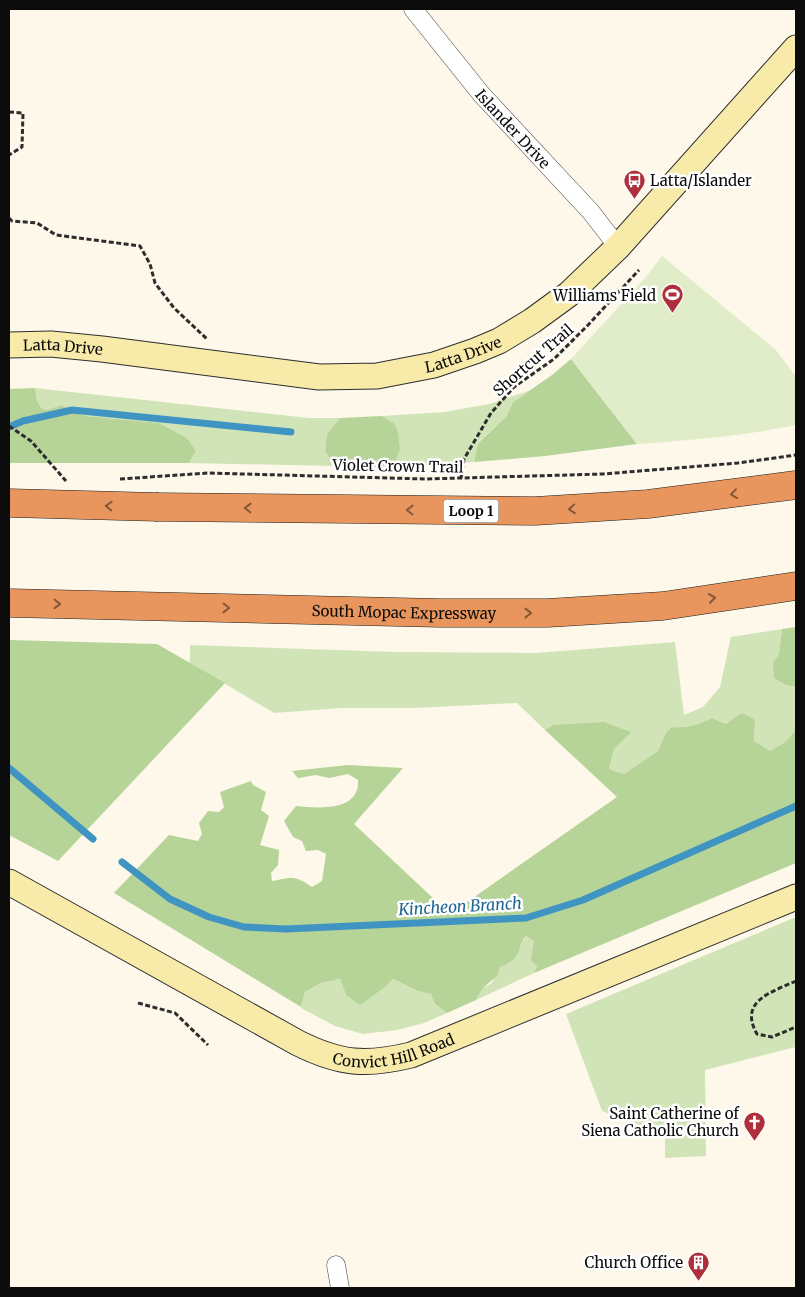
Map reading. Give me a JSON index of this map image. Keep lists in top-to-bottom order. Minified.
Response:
{"streets":{"highway":["Loop 1","South Mopac Expressway"],"street":["Islander Drive","Latta Drive","Convict Hill Road"],"path":["Shortcut Trail","Violet Crown Trail"]},"crossings":[["Islander Drive","Latta Drive"],["Shortcut Trail","Violet Crown Trail"]],"water":["Kincheon Branch"],"places":{"bus stop":["Latta/Islander"],"sports":["Williams Field"],"church":["Saint Catherine of Siena Catholic Church"],"building":["Church Office"]}}
